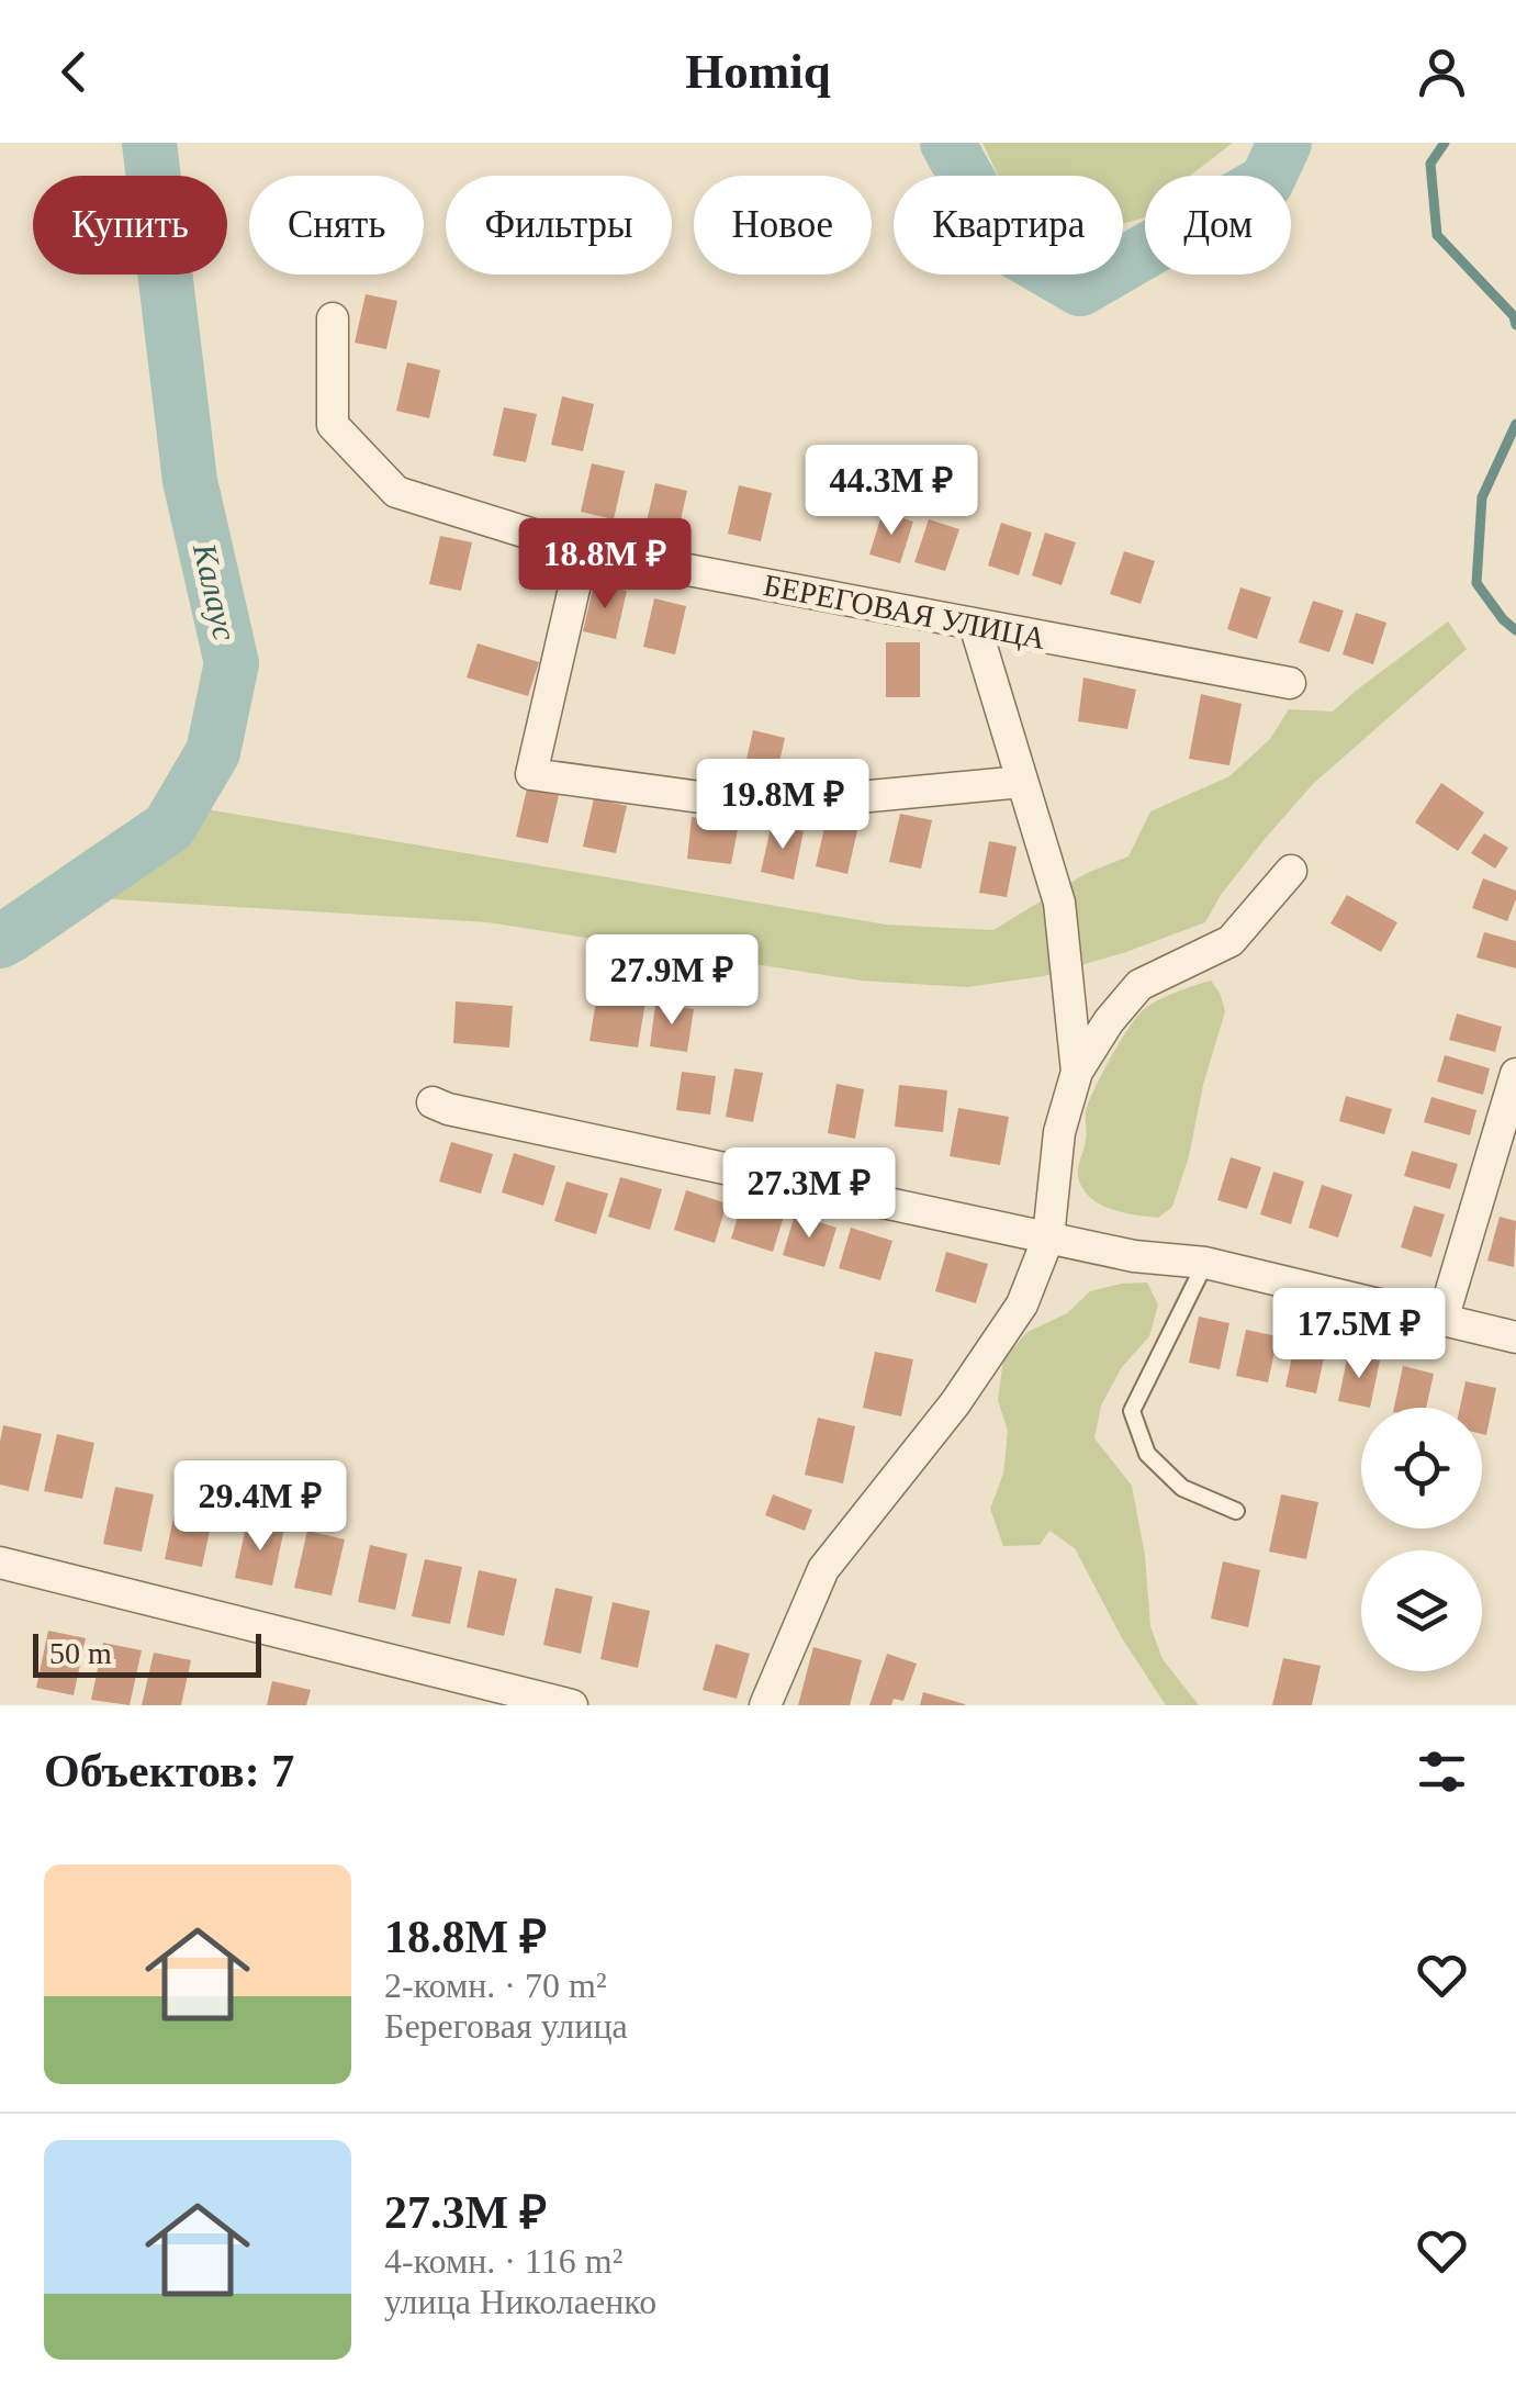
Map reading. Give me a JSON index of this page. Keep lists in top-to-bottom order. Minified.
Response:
{"streets":{"street":["БЕРЕГОВАЯ УЛИЦА"]},"water":["Калаус"],"scale_bar":"50 m","page":{"header":"Homiq","chip":["Купить","Снять","Фильтры","Новое","Квартира","Дом"],"price":["44.3M ₽","18.8M ₽","19.8M ₽","27.9M ₽","27.3M ₽","17.5M ₽","29.4M ₽"],"scale":"50 m","heading":"Объектов: 7","list":[{"name":"18.8M ₽","note":"2-комн. · 70 m² · Береговая улица"},{"name":"27.3M ₽","note":"4-комн. · 116 m² · улица Николаенко"}]}}
